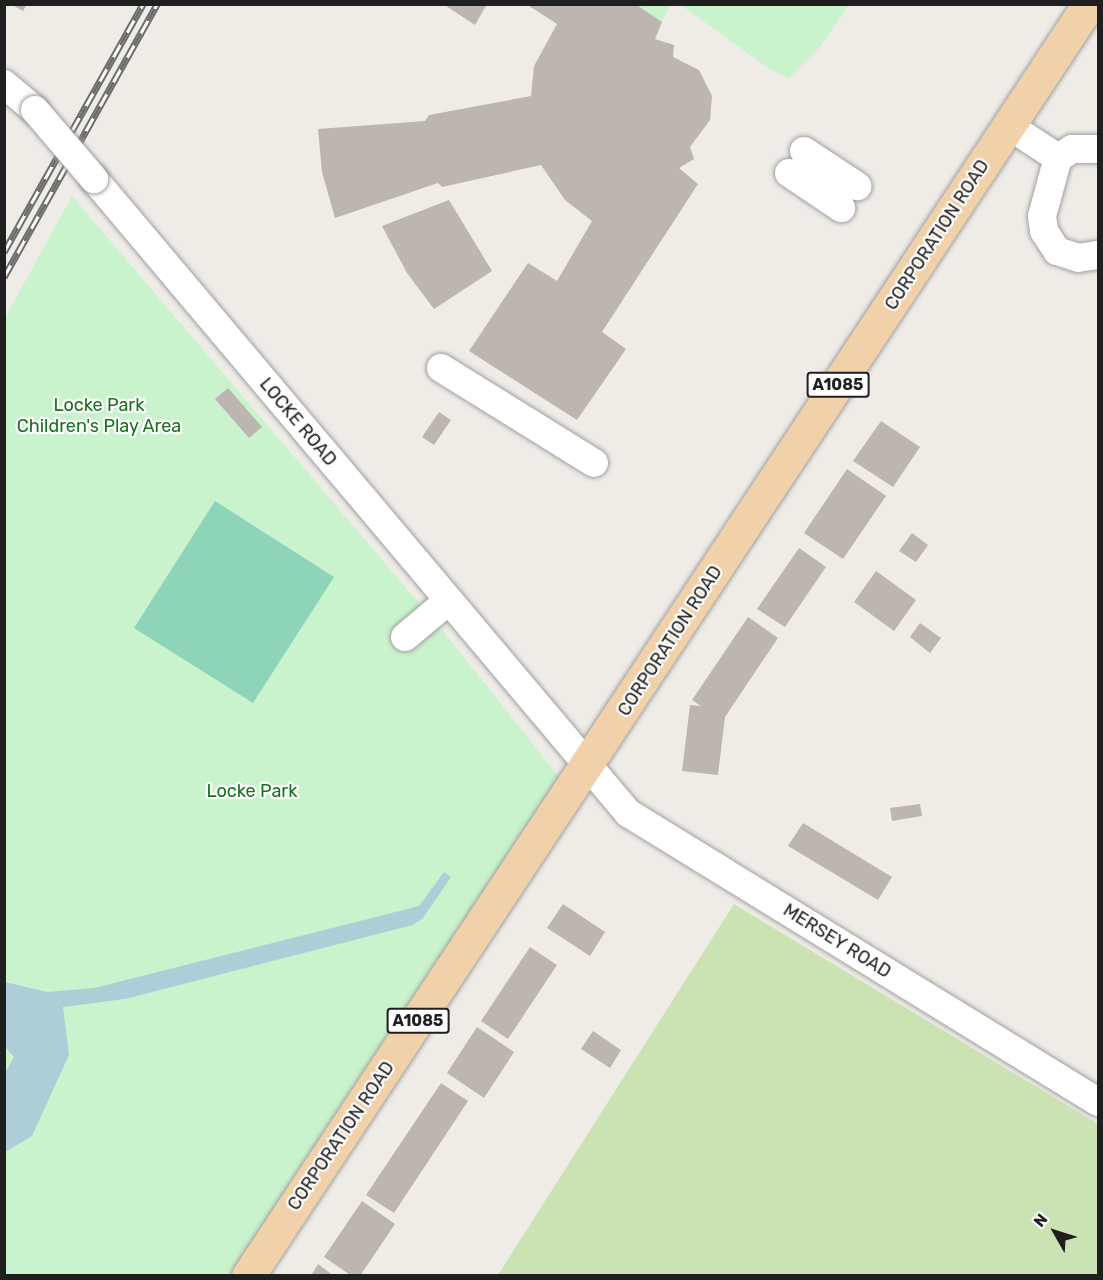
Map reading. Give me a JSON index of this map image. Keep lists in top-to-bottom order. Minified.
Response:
{"streets":{"main road":["CORPORATION ROAD","A1085"],"street":["LOCKE ROAD","MERSEY ROAD"]},"crossings":[["CORPORATION ROAD","LOCKE ROAD"],["CORPORATION ROAD","MERSEY ROAD"],["LOCKE ROAD","MERSEY ROAD"]],"parks":["Locke Park Children's Play Area","Locke Park"],"north":"top left"}
